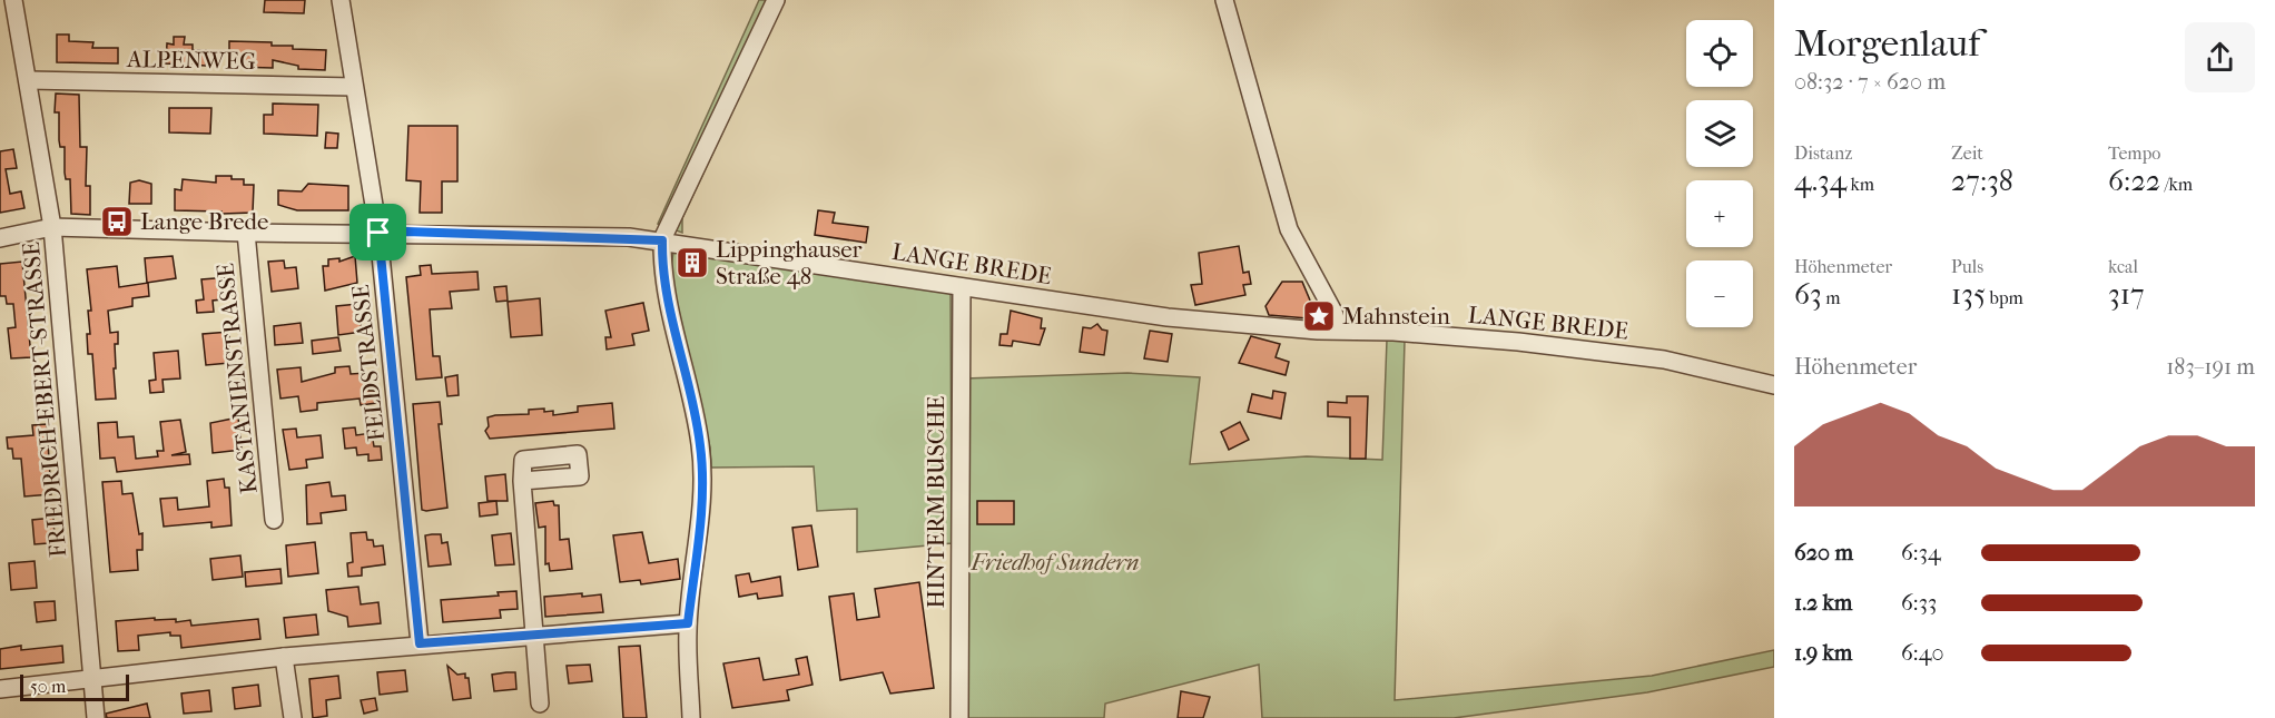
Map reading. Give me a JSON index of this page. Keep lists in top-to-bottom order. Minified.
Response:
{"streets":{"street":["ALPENWEG","LANGE BREDE","FELDSTRASSE","KASTANIENSTRASSE","FRIEDRICH-EBERT-STRASSE","HINTERM BUSCHE"]},"crossings":[["ALPENWEG","FELDSTRASSE"],["ALPENWEG","FRIEDRICH-EBERT-STRASSE"],["LANGE BREDE","FELDSTRASSE"],["LANGE BREDE","KASTANIENSTRASSE"],["LANGE BREDE","FRIEDRICH-EBERT-STRASSE"],["LANGE BREDE","HINTERM BUSCHE"]],"parks":["Friedhof Sundern"],"places":{"bus stop":["Lange Brede"],"building":["Lippinghauser Straße 48"],"place":["Mahnstein"]},"scale_bar":"50 m","page":{"heading":["Morgenlauf","08:32 · 7 × 620 m"],"map_buttons":["+","−"],"stats":[["Distanz","4.34 km"],["Zeit","27:38"],["Tempo","6:22 /km"],["Höhenmeter","63 m"],["Puls","135 bpm"],["kcal","317"]],"chart":["Höhenmeter","183–191 m"],"list":[{"name":"620 m","note":"6:34"},{"name":"1.2 km","note":"6:33"},{"name":"1.9 km","note":"6:40"}],"scale":"50 m"}}
